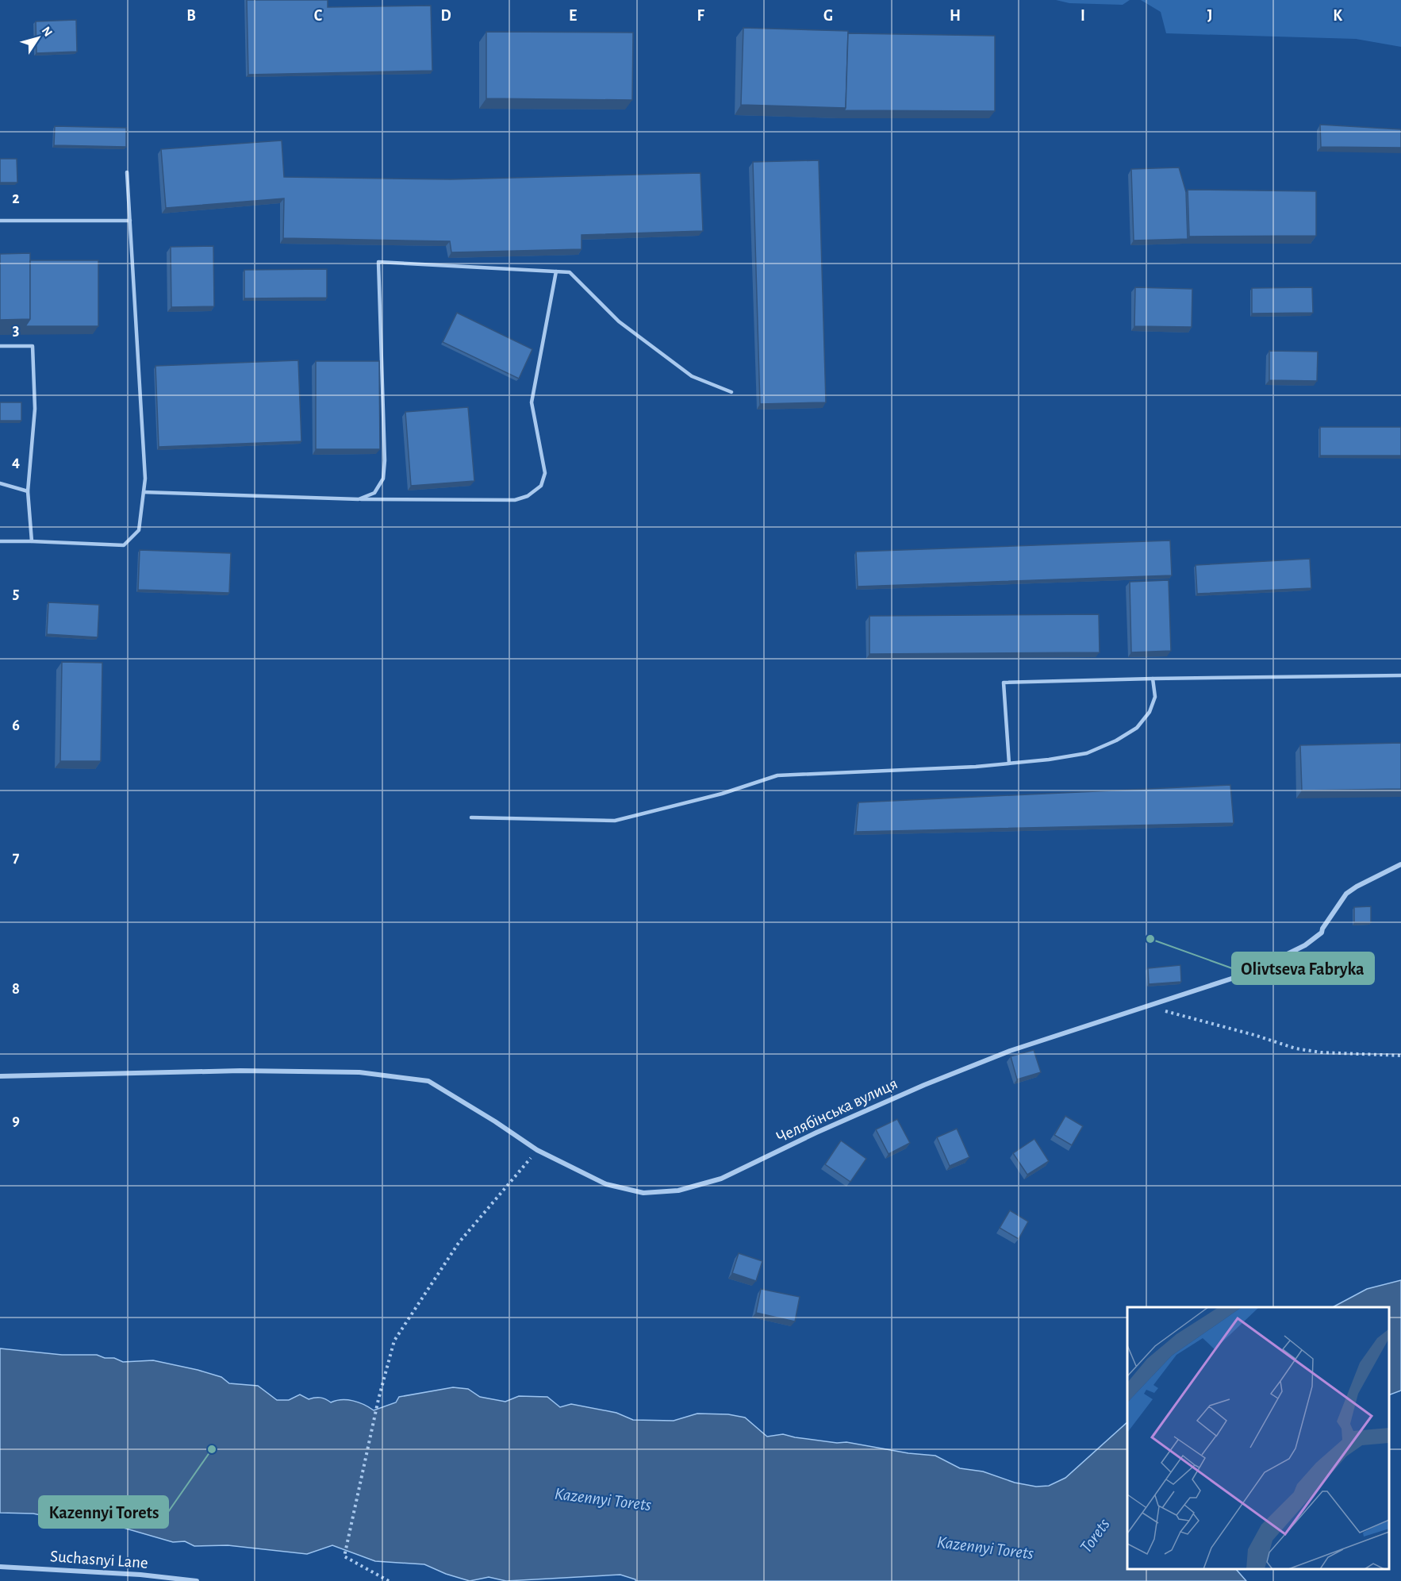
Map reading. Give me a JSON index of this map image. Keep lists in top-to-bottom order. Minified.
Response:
{"streets":{"street":["Челябінська вулиця","Suchasnyi Lane"]},"water":["Kazennyi Torets","Torets"],"places":["Olivtseva Fabryka","Kazennyi Torets"],"north":"top right","grid":{"columns":["B","C","D","E","F","G","H","I","J","K"],"rows":["2","3","4","5","6","7","8","9"]}}
